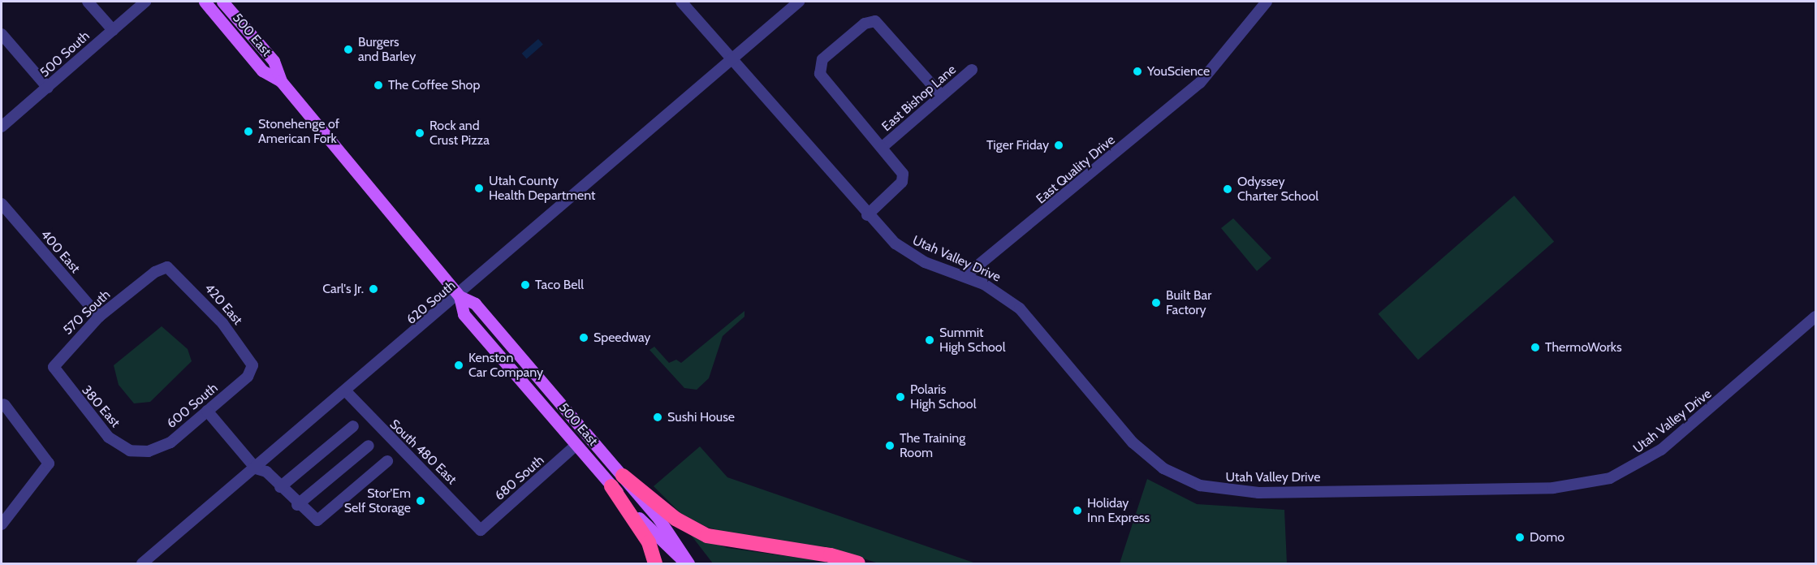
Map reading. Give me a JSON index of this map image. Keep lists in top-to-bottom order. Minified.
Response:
{"streets":{"main road":["500 East"],"street":["500 South","East Bishop Lane","East Quality Drive","400 East","Utah Valley Drive","620 South","420 East","570 South","600 South","380 East","South 480 East","680 South"]},"crossings":[["500 East","620 South"],["500 East","680 South"],["East Quality Drive","Utah Valley Drive"],["400 East","570 South"],["Utah Valley Drive","620 South"],["620 South","South 480 East"],["420 East","570 South"],["420 East","600 South"],["570 South","380 East"],["600 South","380 East"],["South 480 East","680 South"]],"places":["Burgers and Barley","YouScience","The Coffee Shop","Stonehenge of American Fork","Rock and Crust Pizza","Tiger Friday","Utah County Health Department","Odyssey Charter School","Taco Bell","Carl's Jr.","Built Bar Factory","Speedway","Summit High School","ThermoWorks","Kenston Car Company","Polaris High School","Sushi House","The Training Room","Stor'Em Self Storage","Holiday Inn Express","Domo"]}
